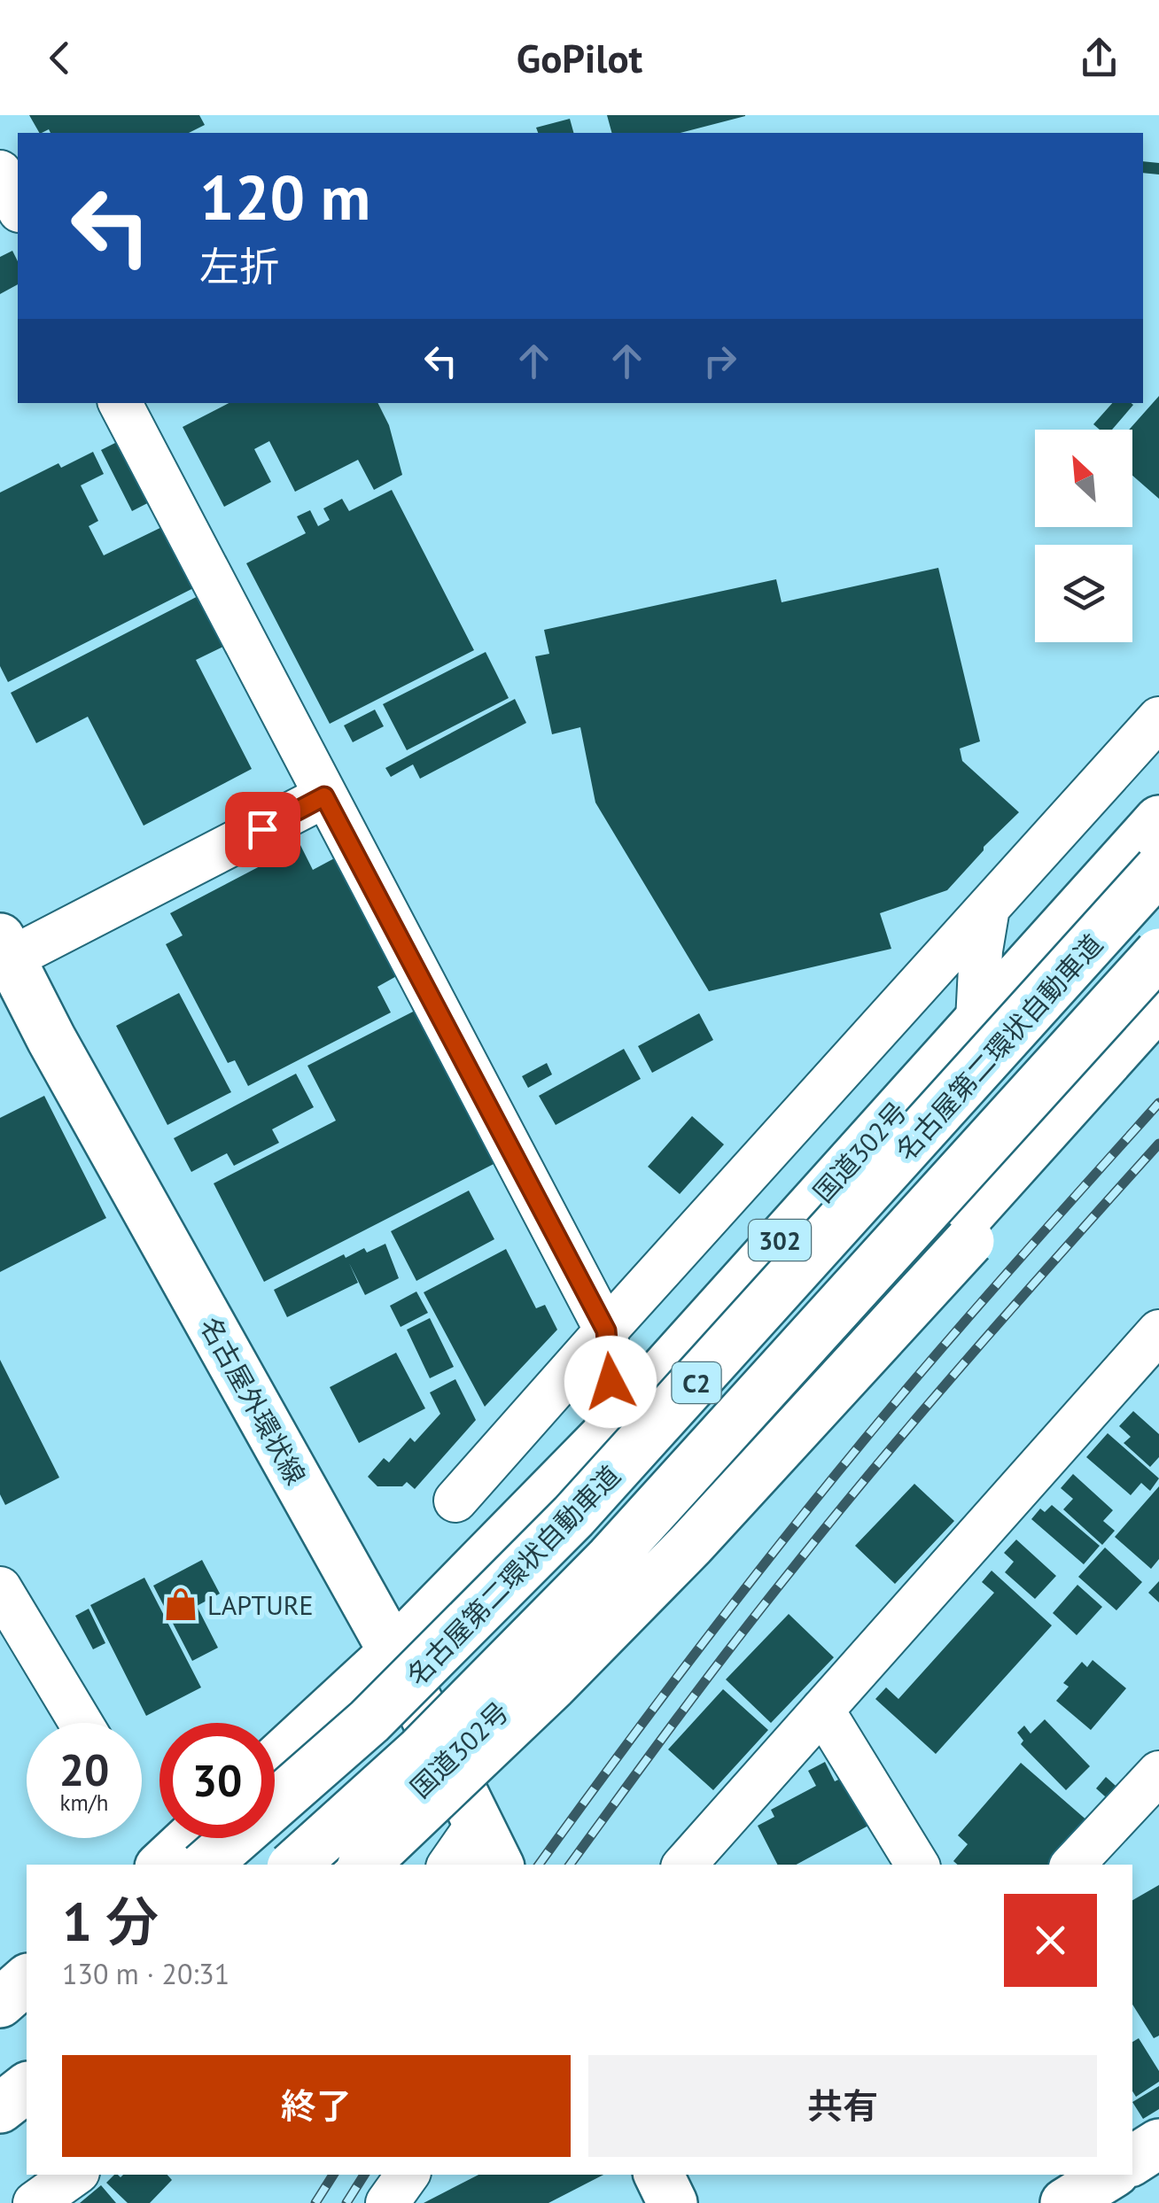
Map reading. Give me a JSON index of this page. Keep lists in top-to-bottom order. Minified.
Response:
{"streets":{"main road":["名古屋第二環状自動車道","国道302号","302","C2","名古屋外環状線"]},"crossings":[["国道302号","名古屋外環状線"]],"places":{"shop":["LAPTURE"]},"north":"top left","page":{"header":"GoPilot","turn":["120 m","左折"],"speed":"20 km/h","limit":"30","heading":["1 分","130 m · 20:31"],"buttons":["終了","共有"]}}
